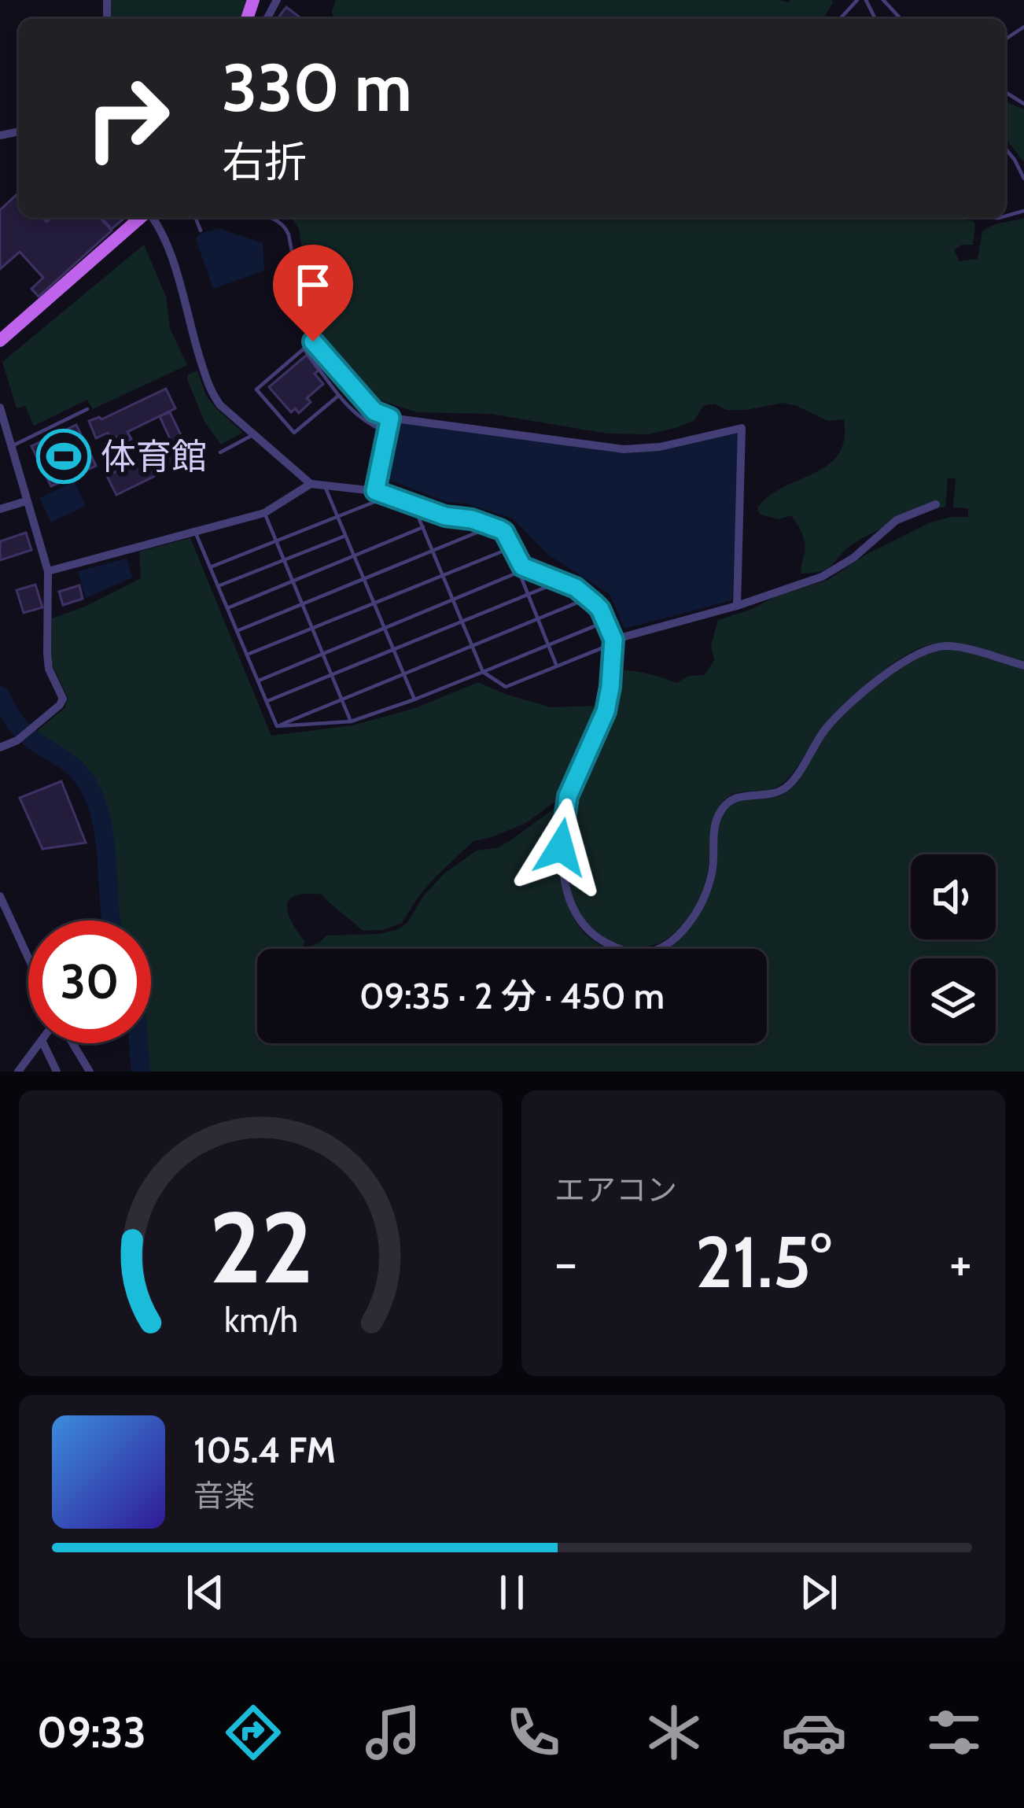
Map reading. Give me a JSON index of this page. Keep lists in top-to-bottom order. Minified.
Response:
{"places":{"sports":["体育館"]},"page":{"turn":["330 m","右折"],"limit":"30","trip":"09:35 · 2 分 · 450 m","tile":"エアコン","heat":["−","21.5°","+"],"song":["105.4 FM","音楽"],"tabs":"09:33","gauge":["22","km/h"]}}
